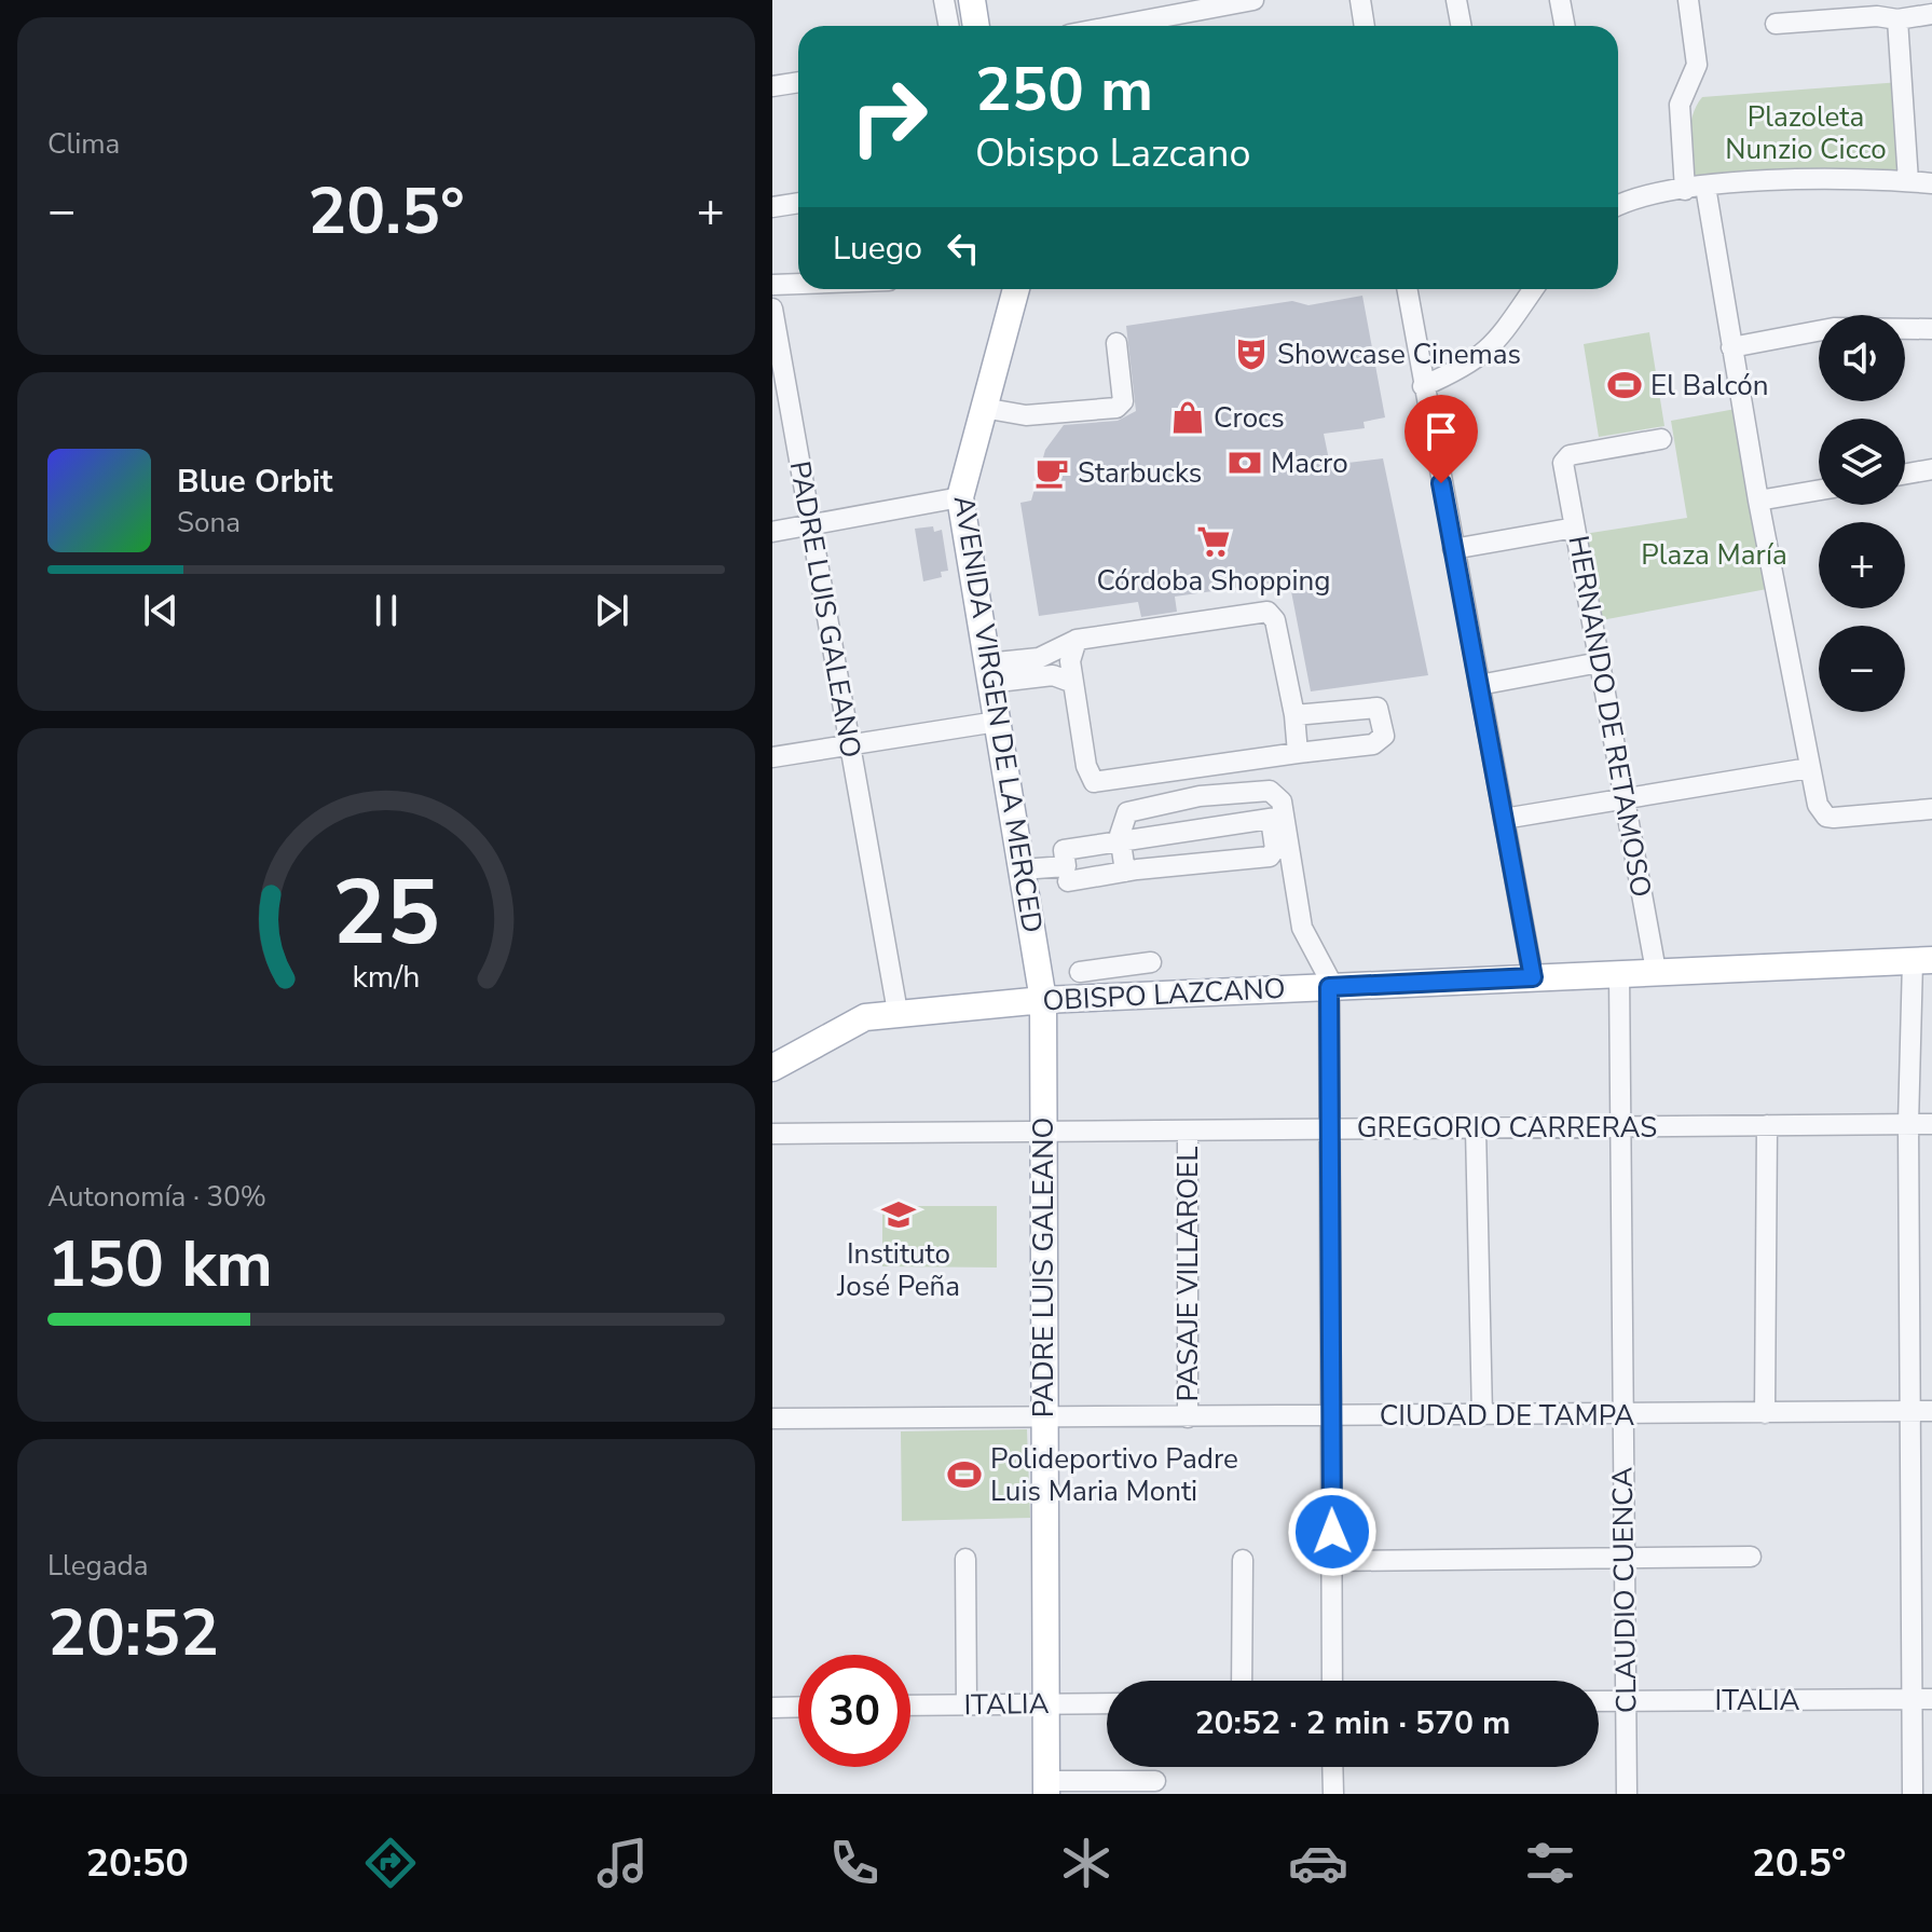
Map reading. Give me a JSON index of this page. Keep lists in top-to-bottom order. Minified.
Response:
{"streets":{"main road":["PADRE LUIS GALEANO","AVENIDA VIRGEN DE LA MERCED","OBISPO LAZCANO"],"street":["HERNANDO DE RETAMOSO","GREGORIO CARRERAS","PASAJE VILLAROEL","CIUDAD DE TAMPA","CLAUDIO CUENCA","ITALIA"]},"crossings":[["PADRE LUIS GALEANO","AVENIDA VIRGEN DE LA MERCED"],["PADRE LUIS GALEANO","OBISPO LAZCANO"],["PADRE LUIS GALEANO","GREGORIO CARRERAS"],["PADRE LUIS GALEANO","CIUDAD DE TAMPA"],["PADRE LUIS GALEANO","ITALIA"],["AVENIDA VIRGEN DE LA MERCED","OBISPO LAZCANO"],["HERNANDO DE RETAMOSO","OBISPO LAZCANO"],["OBISPO LAZCANO","CLAUDIO CUENCA"],["GREGORIO CARRERAS","PASAJE VILLAROEL"],["GREGORIO CARRERAS","CLAUDIO CUENCA"],["PASAJE VILLAROEL","CIUDAD DE TAMPA"],["CIUDAD DE TAMPA","CLAUDIO CUENCA"],["CLAUDIO CUENCA","ITALIA"]],"parks":["Plazoleta Nunzio Cicco","Plaza María"],"places":{"theatre":["Showcase Cinemas"],"sports":["El Balcón","Polideportivo Padre Luis Maria Monti"],"shop":["Crocs"],"bank":["Macro"],"cafe":["Starbucks"],"supermarket":["Córdoba Shopping"],"school or university":["Instituto José Peña"]},"page":{"tile":["Clima",["Autonomía · 30%","150 km"],["Llegada","20:52"]],"turn":["250 m","Obispo Lazcano"],"heat":["−","20.5°","+"],"then":"Luego","map_buttons":["+","−"],"song":["Blue Orbit","Sona"],"limit":"30","trip":"20:52 · 2 min · 570 m","tabs":["20:50","20.5°"],"gauge":["25","km/h"]}}
